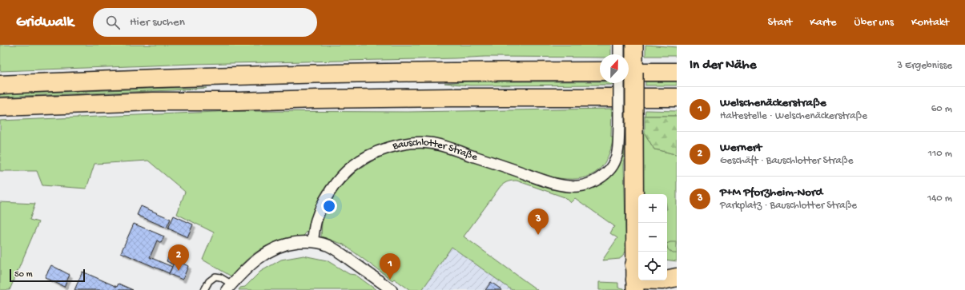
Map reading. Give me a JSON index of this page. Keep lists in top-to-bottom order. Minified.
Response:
{"streets":{"street":["Bauschlotter Straße"]},"scale_bar":"50 m","north":"top","page":{"header":"Gridwalk","search":"Hier suchen","nav":["Start","Karte","Über uns","Kontakt"],"heading":["In der Nähe","3 Ergebnisse"],"list":[{"mark":"1","name":"Welschenäckerstraße","note":"Haltestelle · Welschenäckerstraße","value":"60 m"},{"mark":"2","name":"Wernert","note":"Geschäft · Bauschlotter Straße","value":"110 m"},{"mark":"3","name":"P+M Pforzheim-Nord","note":"Parkplatz · Bauschlotter Straße","value":"140 m"}],"map_buttons":["+","−"],"pins":["3","2","1"],"scale":"50 m"}}
